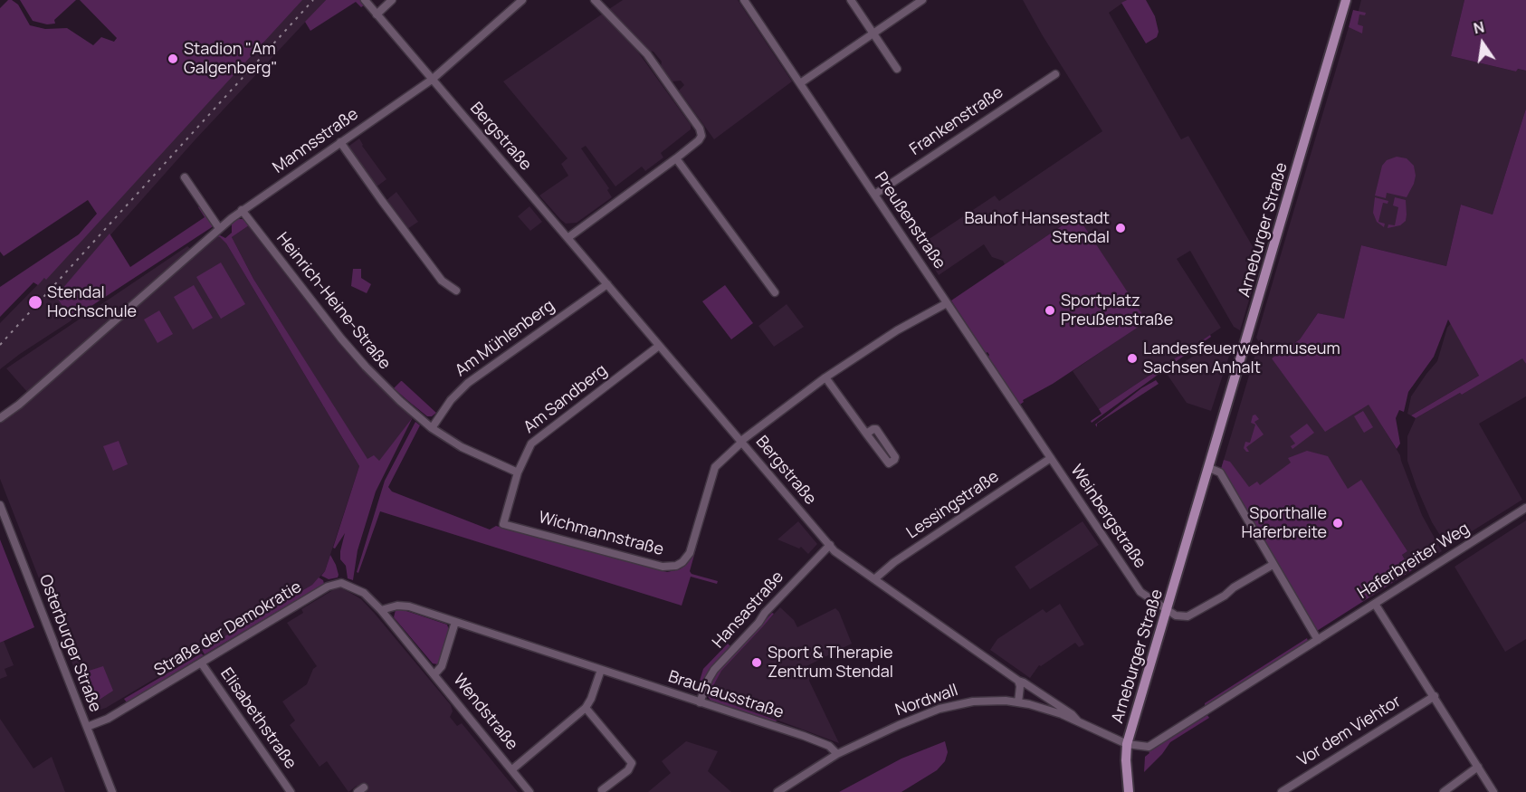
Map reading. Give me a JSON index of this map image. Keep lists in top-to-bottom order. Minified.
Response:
{"streets":{"main road":["Arneburger Straße"],"street":["Frankenstraße","Bergstraße","Mannsstraße","Preußenstraße","Heinrich-Heine-Straße","Am Mühlenberg","Am Sandberg","Lessingstraße","Weinbergstraße","Wichmannstraße","Haferbreiter Weg","Hansastraße","Straße der Demokratie","Osterburger Straße","Brauhausstraße","Nordwall","Wendstraße","Elisabethstraße","Vor dem Viehtor"]},"crossings":[["Frankenstraße","Preußenstraße"],["Bergstraße","Mannsstraße"],["Bergstraße","Am Mühlenberg"],["Bergstraße","Am Sandberg"],["Bergstraße","Lessingstraße"],["Bergstraße","Wichmannstraße"],["Bergstraße","Hansastraße"],["Bergstraße","Nordwall"],["Mannsstraße","Heinrich-Heine-Straße"],["Preußenstraße","Lessingstraße"],["Preußenstraße","Weinbergstraße"],["Arneburger Straße","Weinbergstraße"],["Arneburger Straße","Haferbreiter Weg"],["Arneburger Straße","Nordwall"],["Heinrich-Heine-Straße","Am Mühlenberg"],["Heinrich-Heine-Straße","Am Sandberg"],["Am Sandberg","Wichmannstraße"],["Lessingstraße","Weinbergstraße"],["Haferbreiter Weg","Nordwall"],["Hansastraße","Brauhausstraße"],["Straße der Demokratie","Osterburger Straße"],["Straße der Demokratie","Brauhausstraße"],["Straße der Demokratie","Wendstraße"],["Straße der Demokratie","Elisabethstraße"],["Brauhausstraße","Nordwall"],["Brauhausstraße","Wendstraße"]],"places":["Stadion \"Am Galgenberg\"","Bauhof Hansestadt Stendal","Stendal Hochschule","Sportplatz Preußenstraße","Landesfeuerwehrmuseum Sachsen Anhalt","Sporthalle Haferbreite","Sport & Therapie Zentrum Stendal"],"north":"top"}
